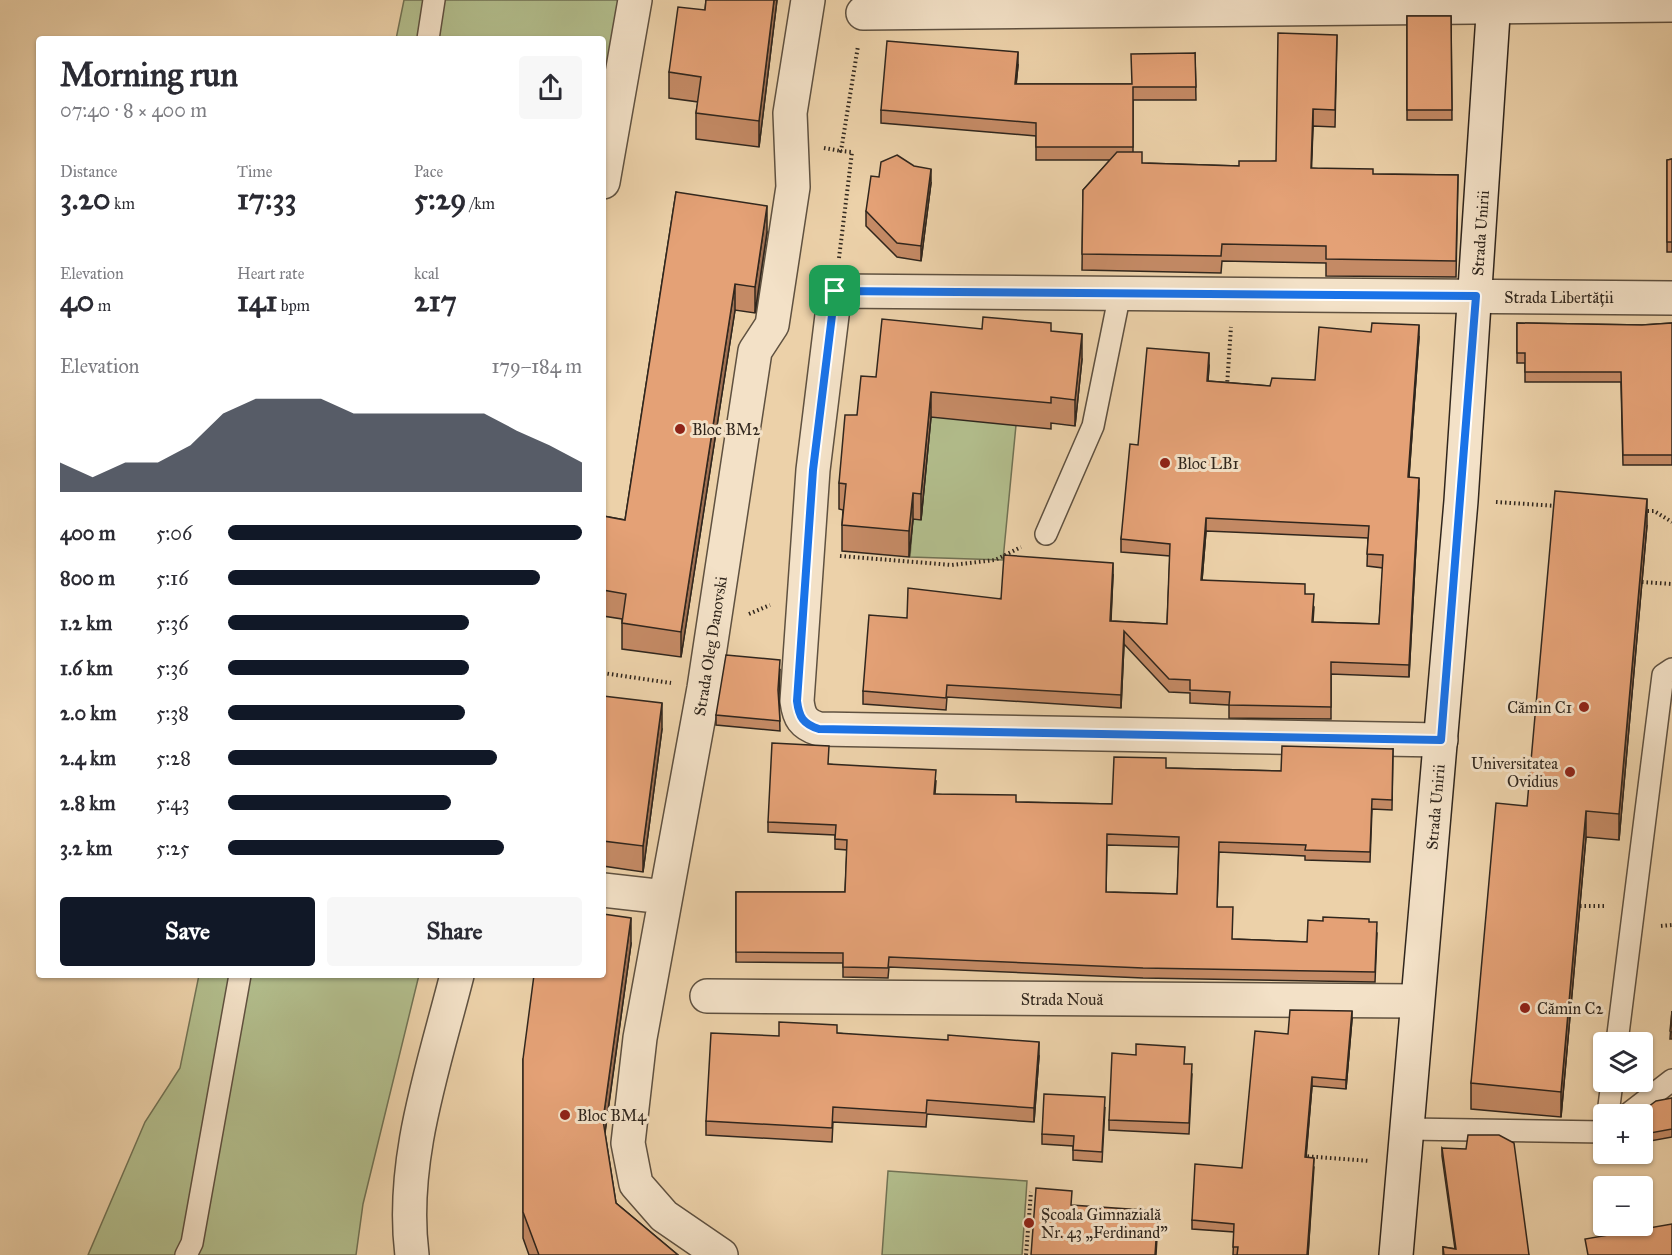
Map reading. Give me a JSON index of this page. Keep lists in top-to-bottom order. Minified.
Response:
{"streets":{"street":["Strada Unirii","Strada Libertății","Strada Oleg Danovski","Strada Nouă"]},"crossings":[["Strada Unirii","Strada Libertății"],["Strada Unirii","Strada Nouă"]],"places":["Bloc BM2","Bloc LB1","Cămin C1","Universitatea Ovidius","Cămin C2","Bloc BM4","Școala Gimnazială Nr. 43 „Ferdinand”"],"page":{"heading":["Morning run","07:40 · 8 × 400 m"],"stats":[["Distance","3.20 km"],["Time","17:33"],["Pace","5:29 /km"],["Elevation","40 m"],["Heart rate","141 bpm"],["kcal","217"]],"chart":["Elevation","179–184 m"],"list":[{"name":"400 m","note":"5:06"},{"name":"800 m","note":"5:16"},{"name":"1.2 km","note":"5:36"},{"name":"1.6 km","note":"5:36"},{"name":"2.0 km","note":"5:38"},{"name":"2.4 km","note":"5:28"},{"name":"2.8 km","note":"5:43"},{"name":"3.2 km","note":"5:25"}],"buttons":["Save","Share"],"map_buttons":["+","−"]}}
